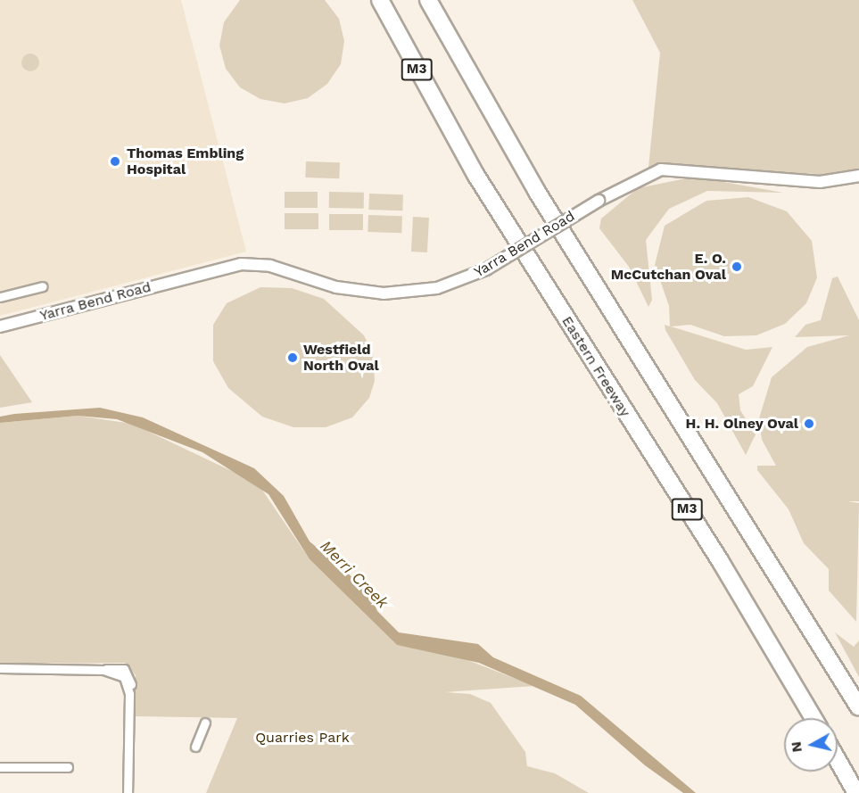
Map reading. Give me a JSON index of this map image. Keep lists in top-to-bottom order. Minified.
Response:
{"streets":{"highway":["M3","Eastern Freeway"],"street":["Yarra Bend Road"]},"water":["Merri Creek"],"parks":["Quarries Park"],"places":["Thomas Embling Hospital","E. O. McCutchan Oval","Westfield North Oval","H. H. Olney Oval"],"north":"left"}
